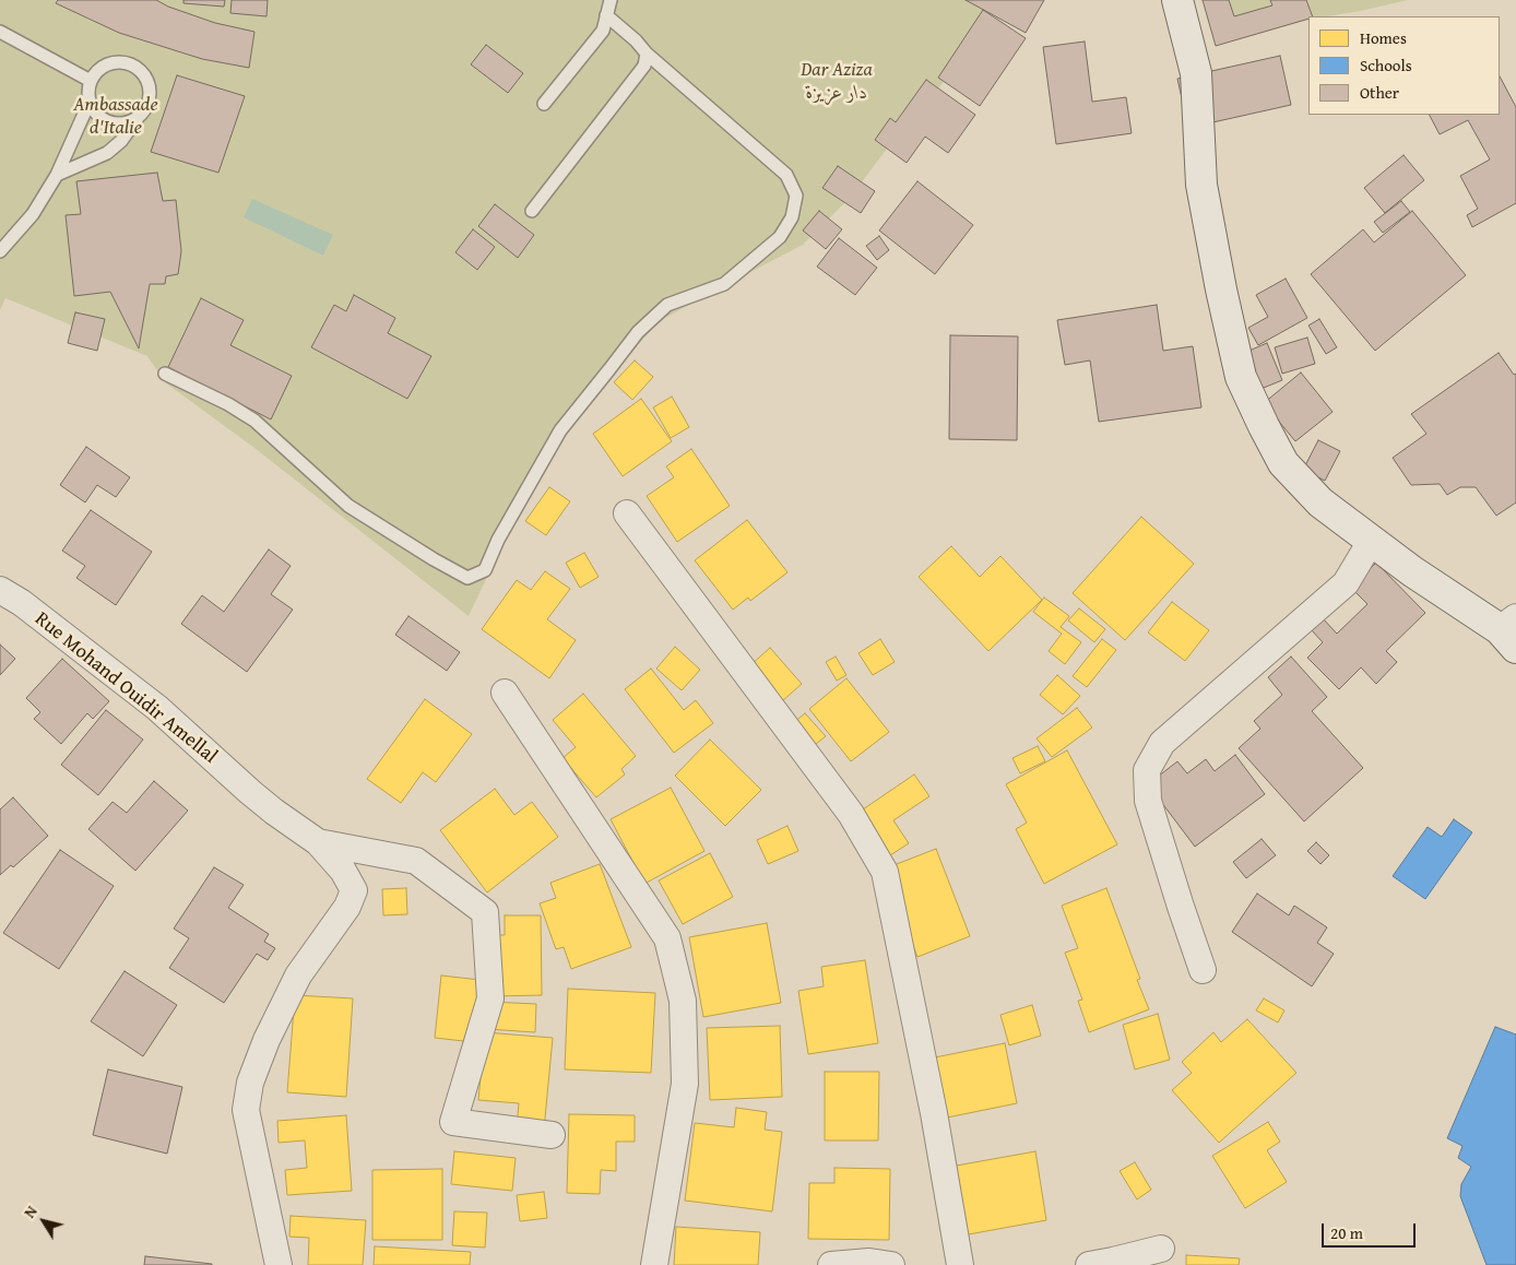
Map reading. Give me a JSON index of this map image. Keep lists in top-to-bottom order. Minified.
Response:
{"streets":{"street":["Rue Mohand Ouidir Amellal"]},"parks":["Dar Aziza دار عزيزة","Ambassade d'Italie"],"legend":["Homes","Schools","Other"],"scale_bar":"20 m","north":"top left"}
